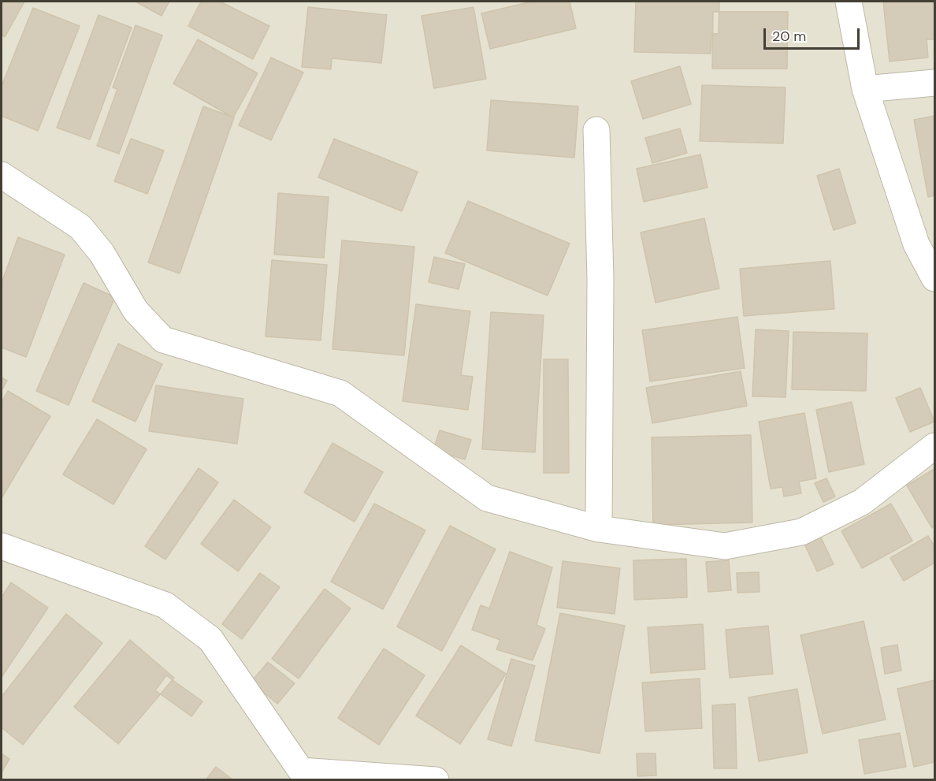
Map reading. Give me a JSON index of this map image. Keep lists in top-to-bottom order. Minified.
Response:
{"scale_bar":"20 m"}
